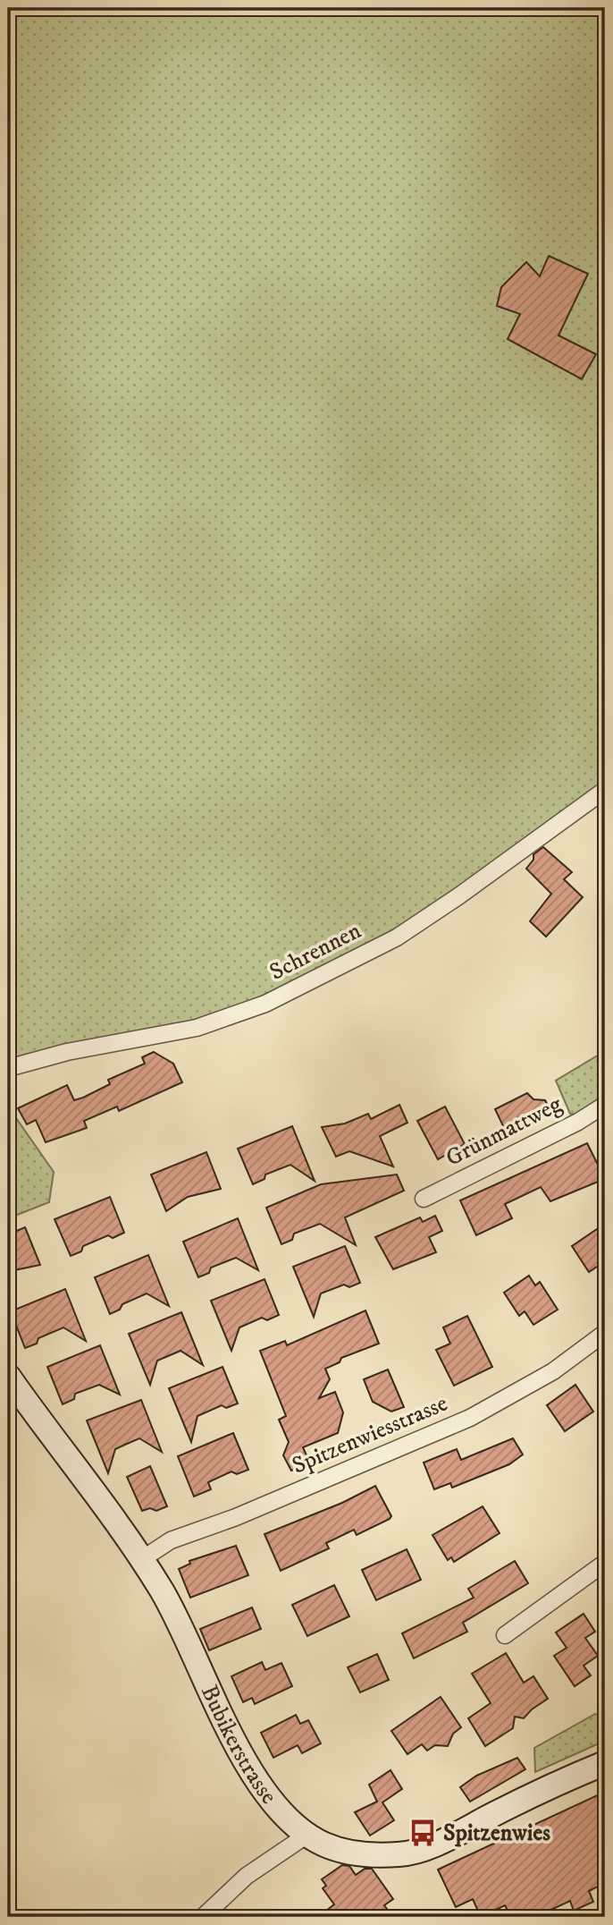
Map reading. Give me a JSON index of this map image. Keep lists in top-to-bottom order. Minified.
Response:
{"streets":{"street":["Schrennen","Grünmattweg","Spitzenwiesstrasse","Bubikerstrasse"]},"crossings":[["Spitzenwiesstrasse","Bubikerstrasse"]],"places":{"bus stop":["Spitzenwies"]}}
